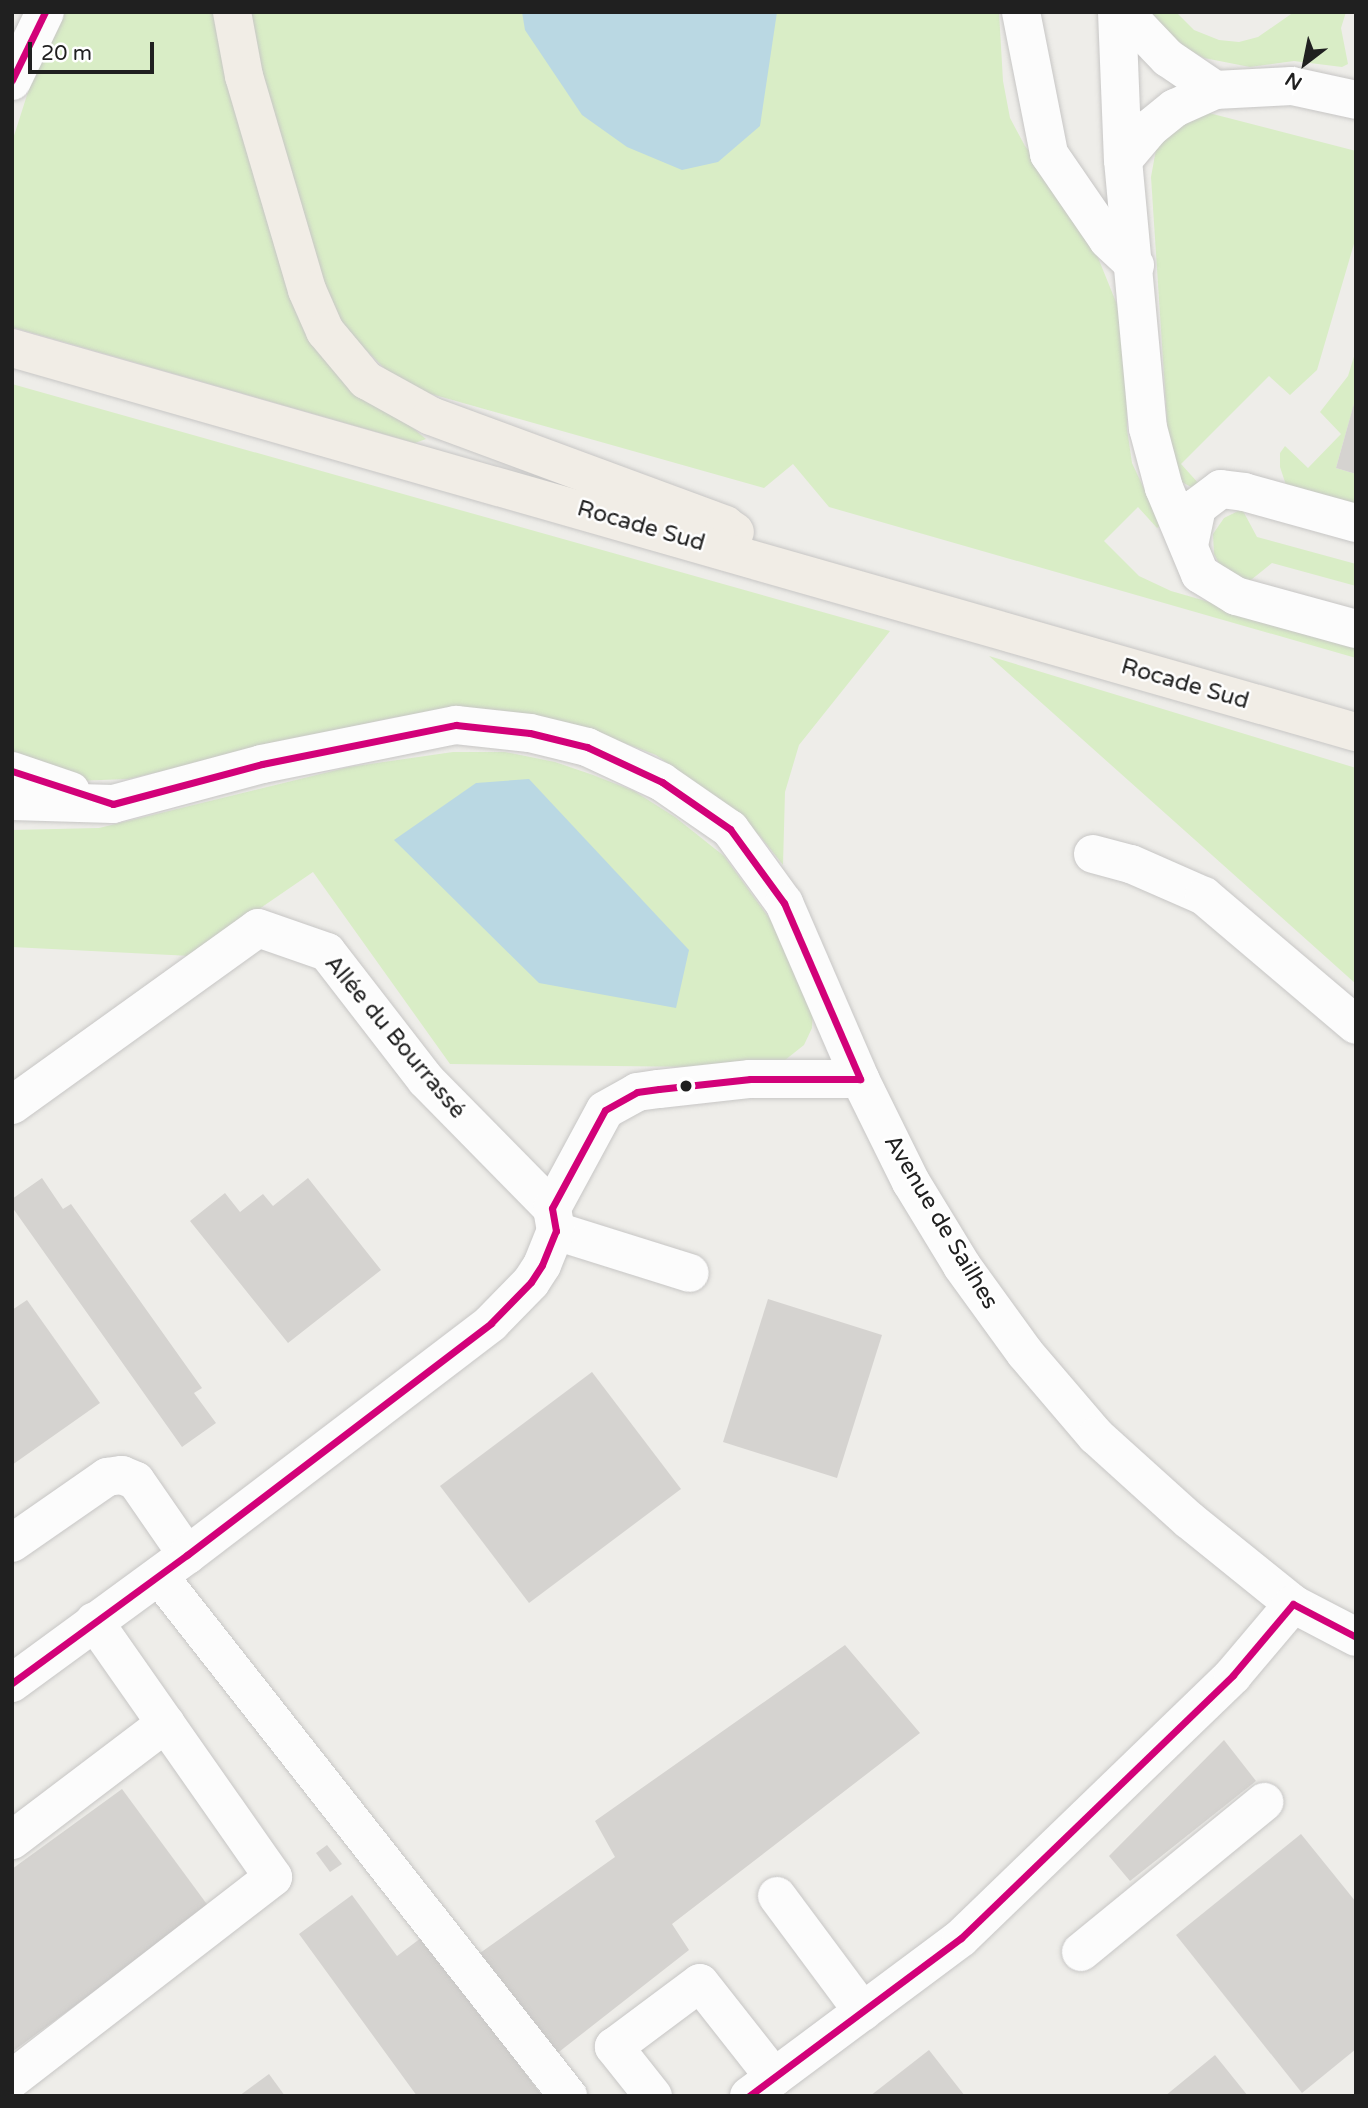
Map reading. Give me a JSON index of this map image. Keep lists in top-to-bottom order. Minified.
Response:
{"streets":{"main road":["Rocade Sud"],"street":["Allée du Bourrassé","Avenue de Sailhes"]},"scale_bar":"20 m","north":"bottom left"}
